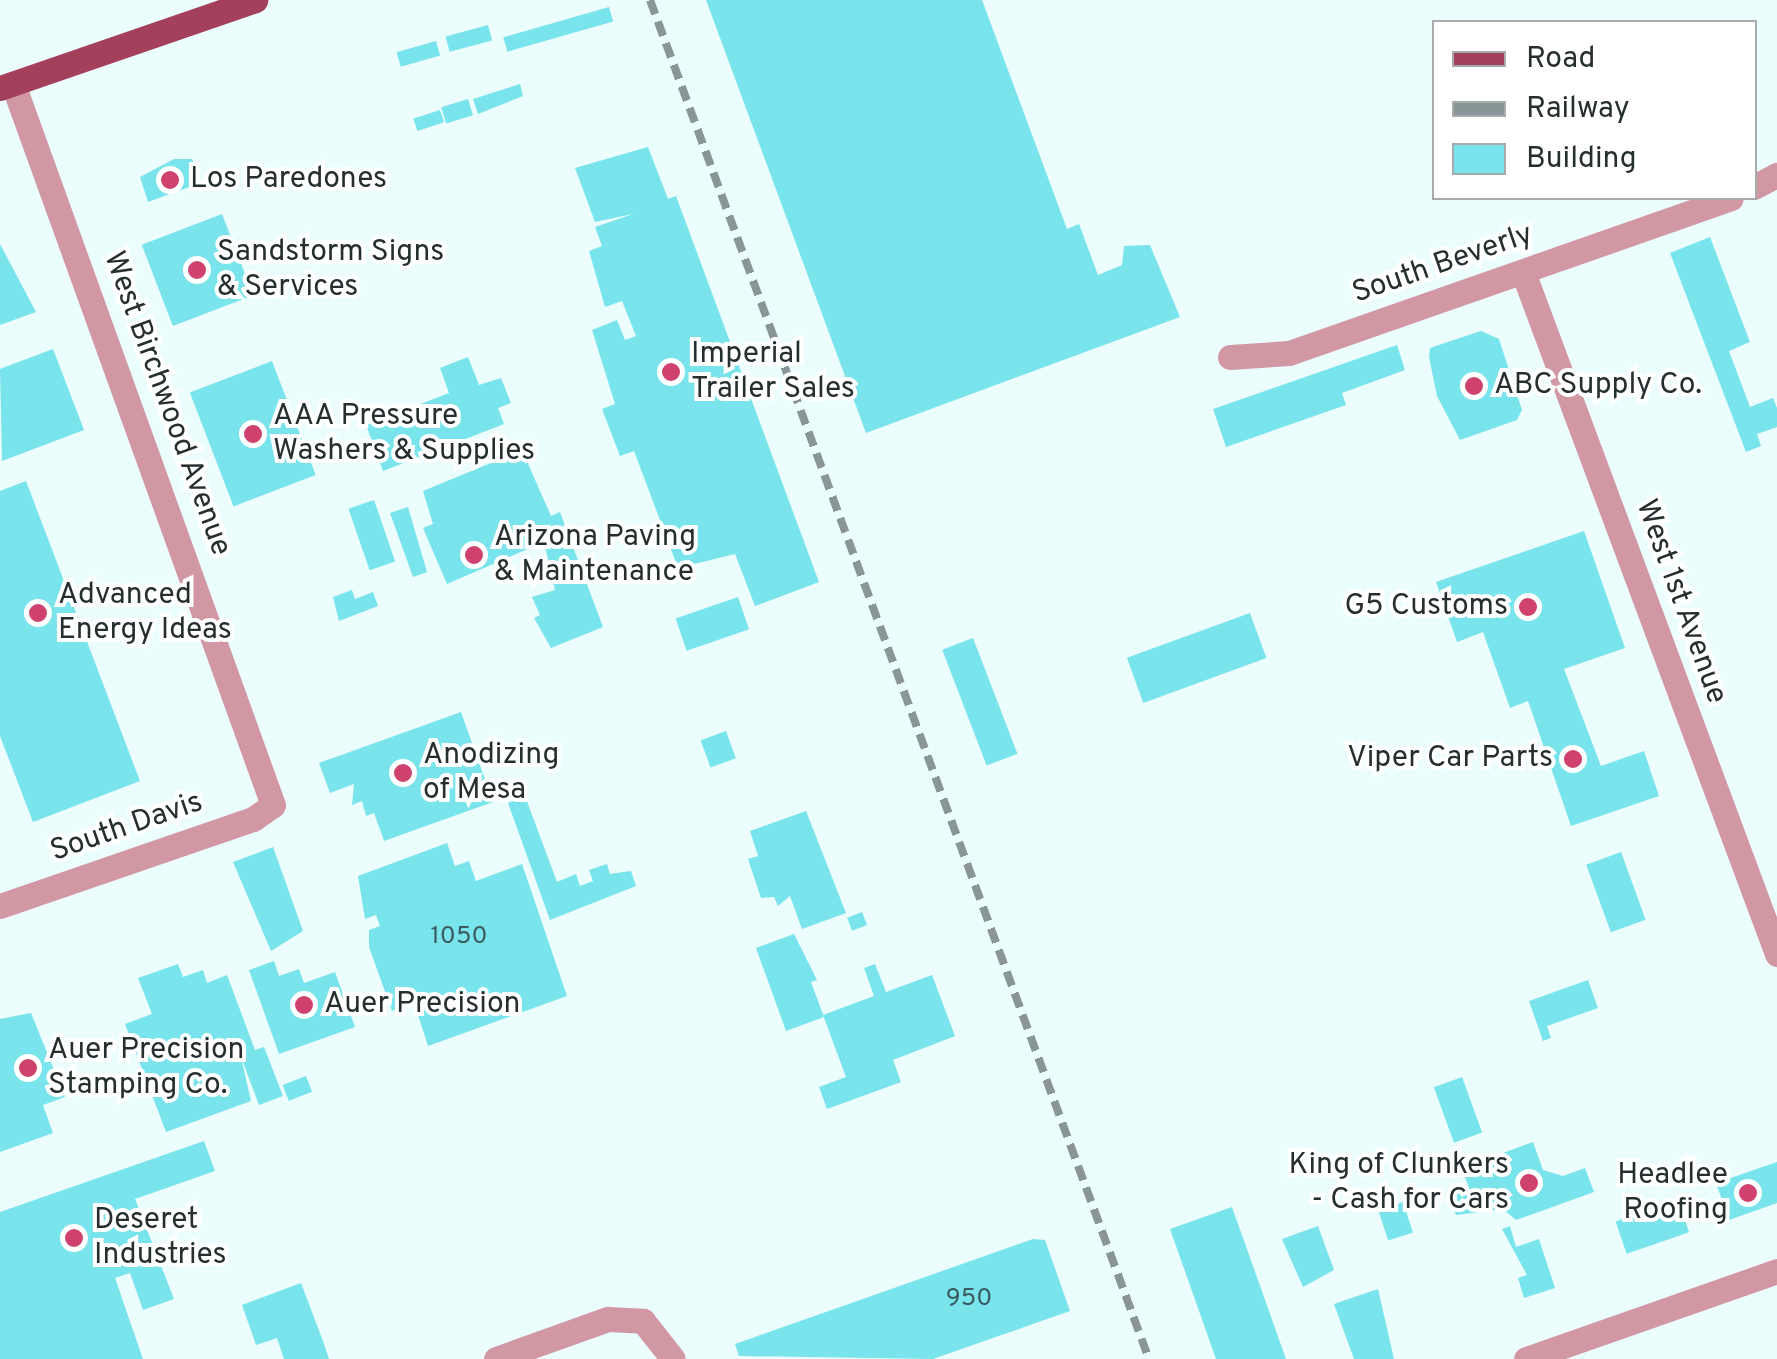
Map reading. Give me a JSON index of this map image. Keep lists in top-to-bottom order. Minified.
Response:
{"streets":{"street":["South Beverly","West Birchwood Avenue","West 1st Avenue","South Davis"]},"crossings":[["South Beverly","West 1st Avenue"],["West Birchwood Avenue","South Davis"]],"places":["Los Paredones","Sandstorm Signs & Services","Imperial Trailer Sales","ABC Supply Co.","AAA Pressure Washers & Supplies","Arizona Paving & Maintenance","G5 Customs","Advanced Energy Ideas","Viper Car Parts","Anodizing of Mesa","Auer Precision","Auer Precision Stamping Co.","King of Clunkers - Cash for Cars","Headlee Roofing","Deseret Industries"],"house_numbers":["1050","950"],"legend":["Road","Railway","Building"]}
